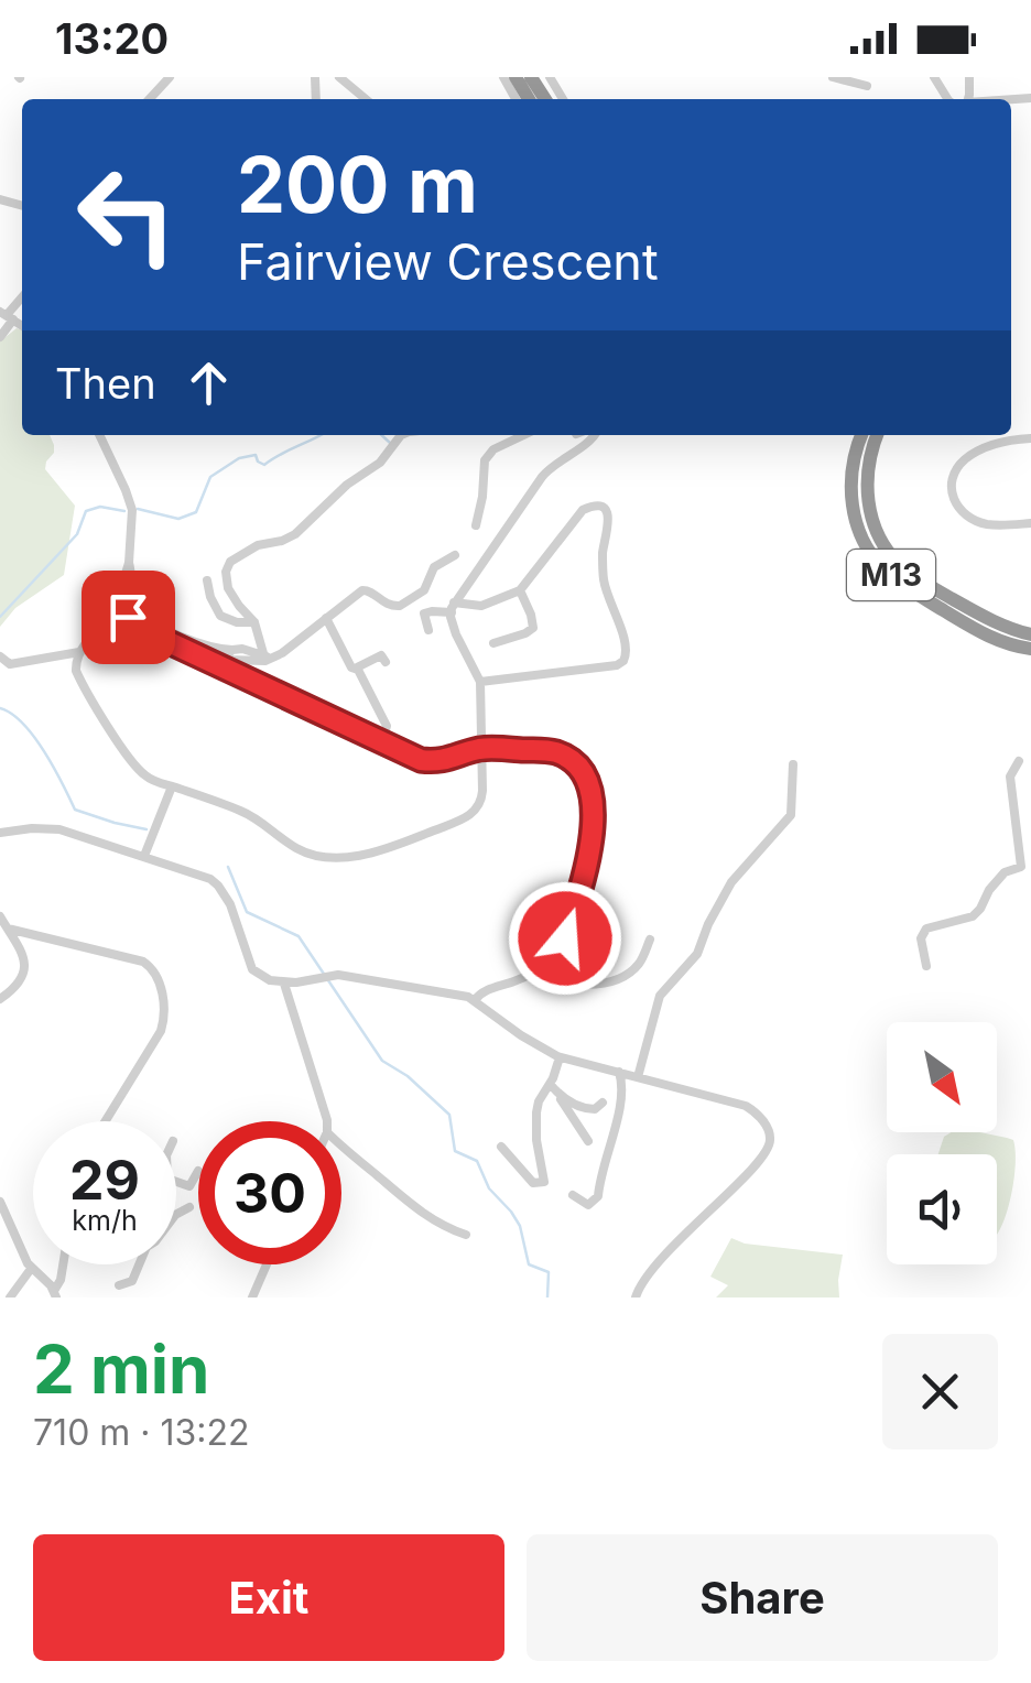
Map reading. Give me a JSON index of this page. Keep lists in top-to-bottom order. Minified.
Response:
{"streets":{"highway":["M13"]},"north":"bottom right","page":{"status":"13:20","turn":["200 m","Fairview Crescent"],"then":"Then","speed":"29 km/h","limit":"30","heading":["2 min","710 m · 13:22"],"buttons":["Exit","Share"]}}
